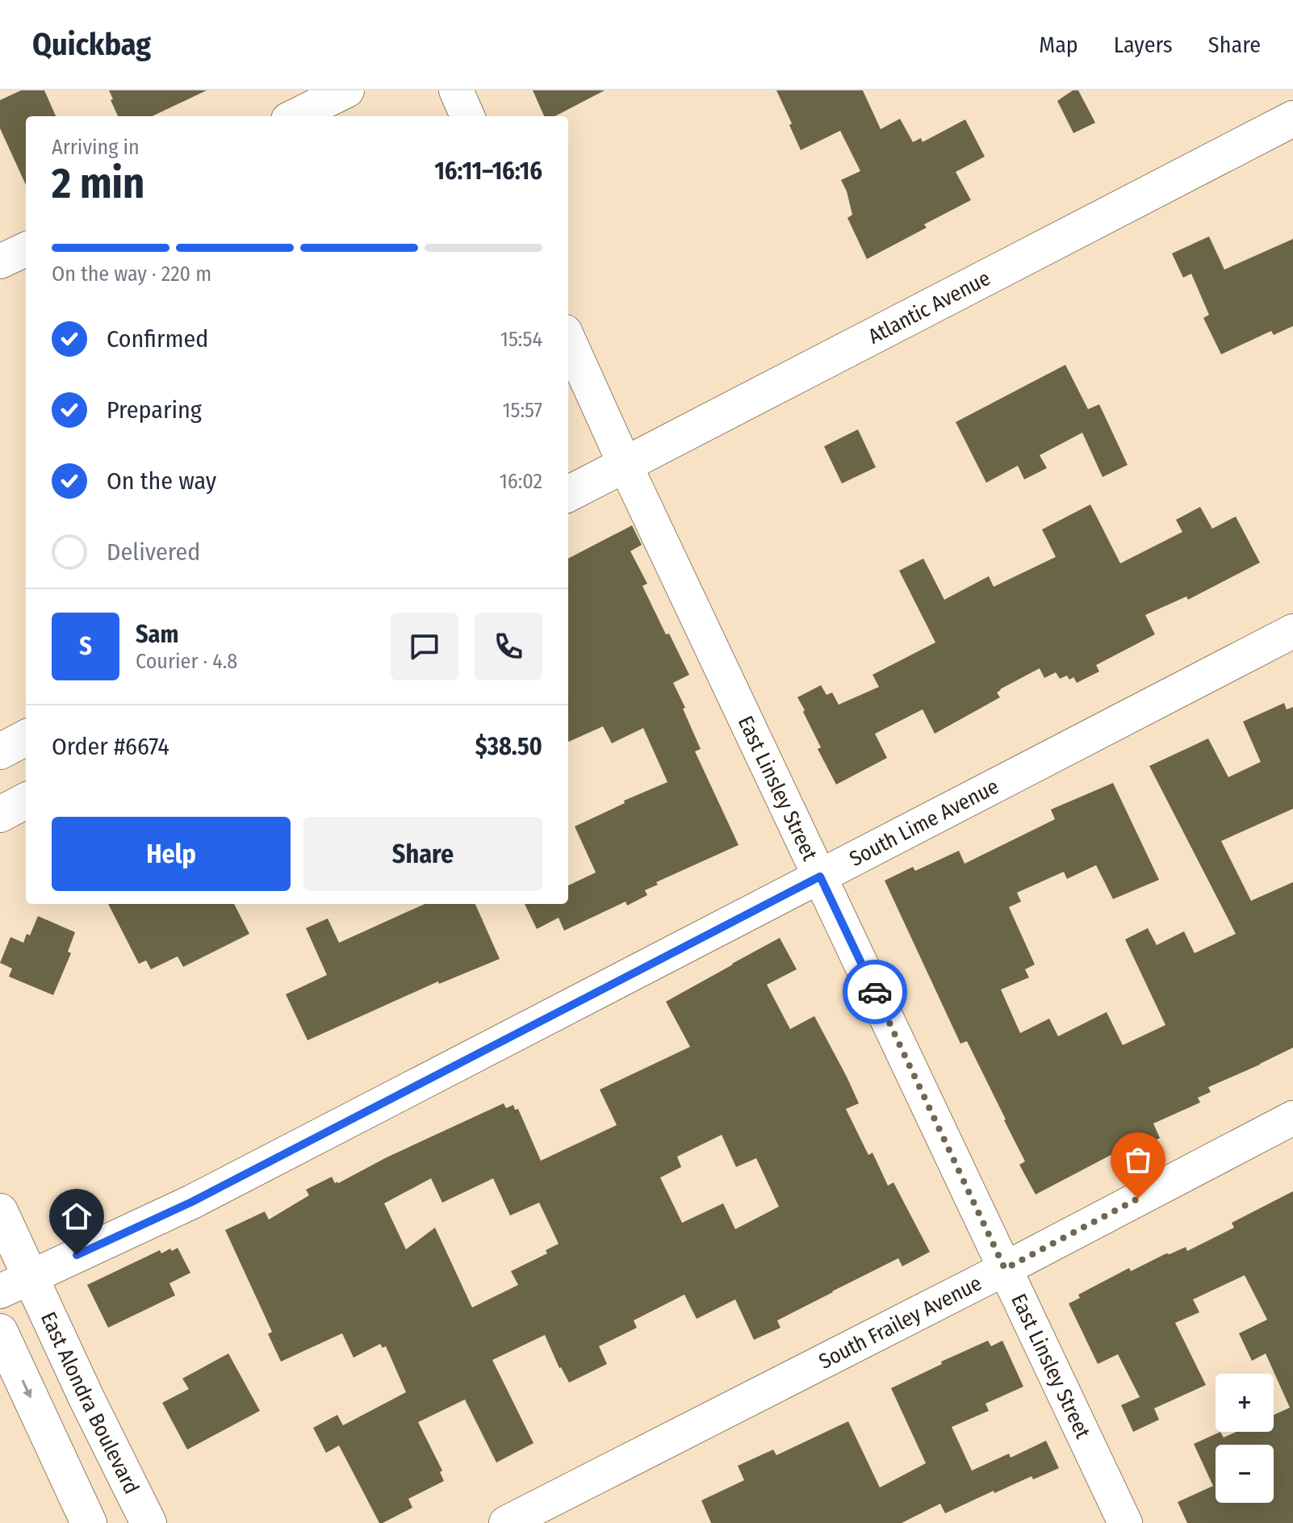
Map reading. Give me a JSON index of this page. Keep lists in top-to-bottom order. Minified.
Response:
{"streets":{"main road":["Atlantic Avenue","East Alondra Boulevard"],"street":["East Linsley Street","South Lime Avenue","South Frailey Avenue"]},"crossings":[["Atlantic Avenue","East Linsley Street"],["East Linsley Street","South Lime Avenue"],["East Linsley Street","South Frailey Avenue"],["South Lime Avenue","East Alondra Boulevard"]],"page":{"header":"Quickbag","nav":["Map","Layers","Share"],"heading":["2 min","Arriving in","16:11–16:16"],"panel":["Sam","Courier · 4.8","Order #6674","$38.50"],"bar":"On the way · 220 m","list":[["Confirmed","15:54"],["Preparing","15:57"],["On the way","16:02"],"Delivered"],"round":"S","buttons":["Help","Share"],"map_buttons":["+","−"]}}
